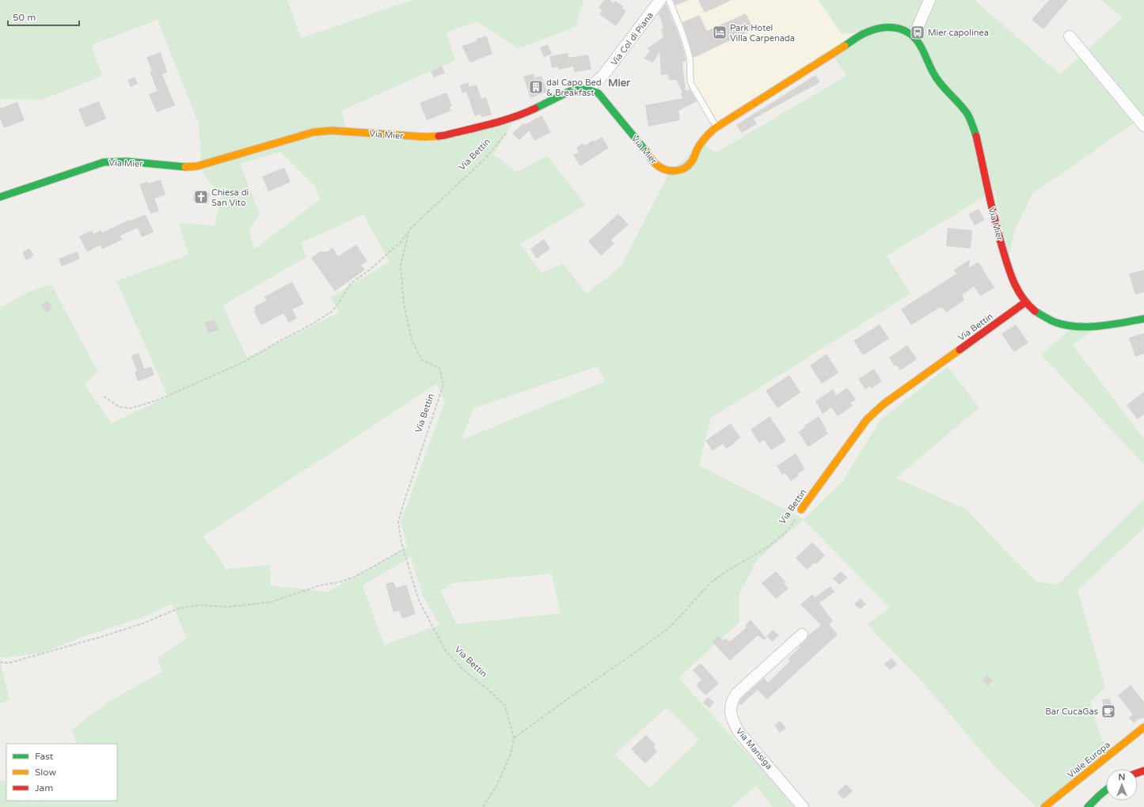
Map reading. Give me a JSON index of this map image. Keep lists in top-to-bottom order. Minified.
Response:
{"streets":{"street":["Via Col di Piana","Via Mier","Via Bettin","Via Marisiga","Viale Europa"]},"crossings":[["Via Col di Piana","Via Mier"],["Via Mier","Via Bettin"]],"districts":["Mier"],"places":{"hotel":["Park Hotel Villa Carpenada"],"bus stop":["Mier capolinea"],"building":["dal Capo Bed & Breakfast"],"church":["Chiesa di San Vito"],"cafe":["Bar CucaGas"]},"legend":["Fast","Slow","Jam"],"scale_bar":"50 m","north":"top"}
